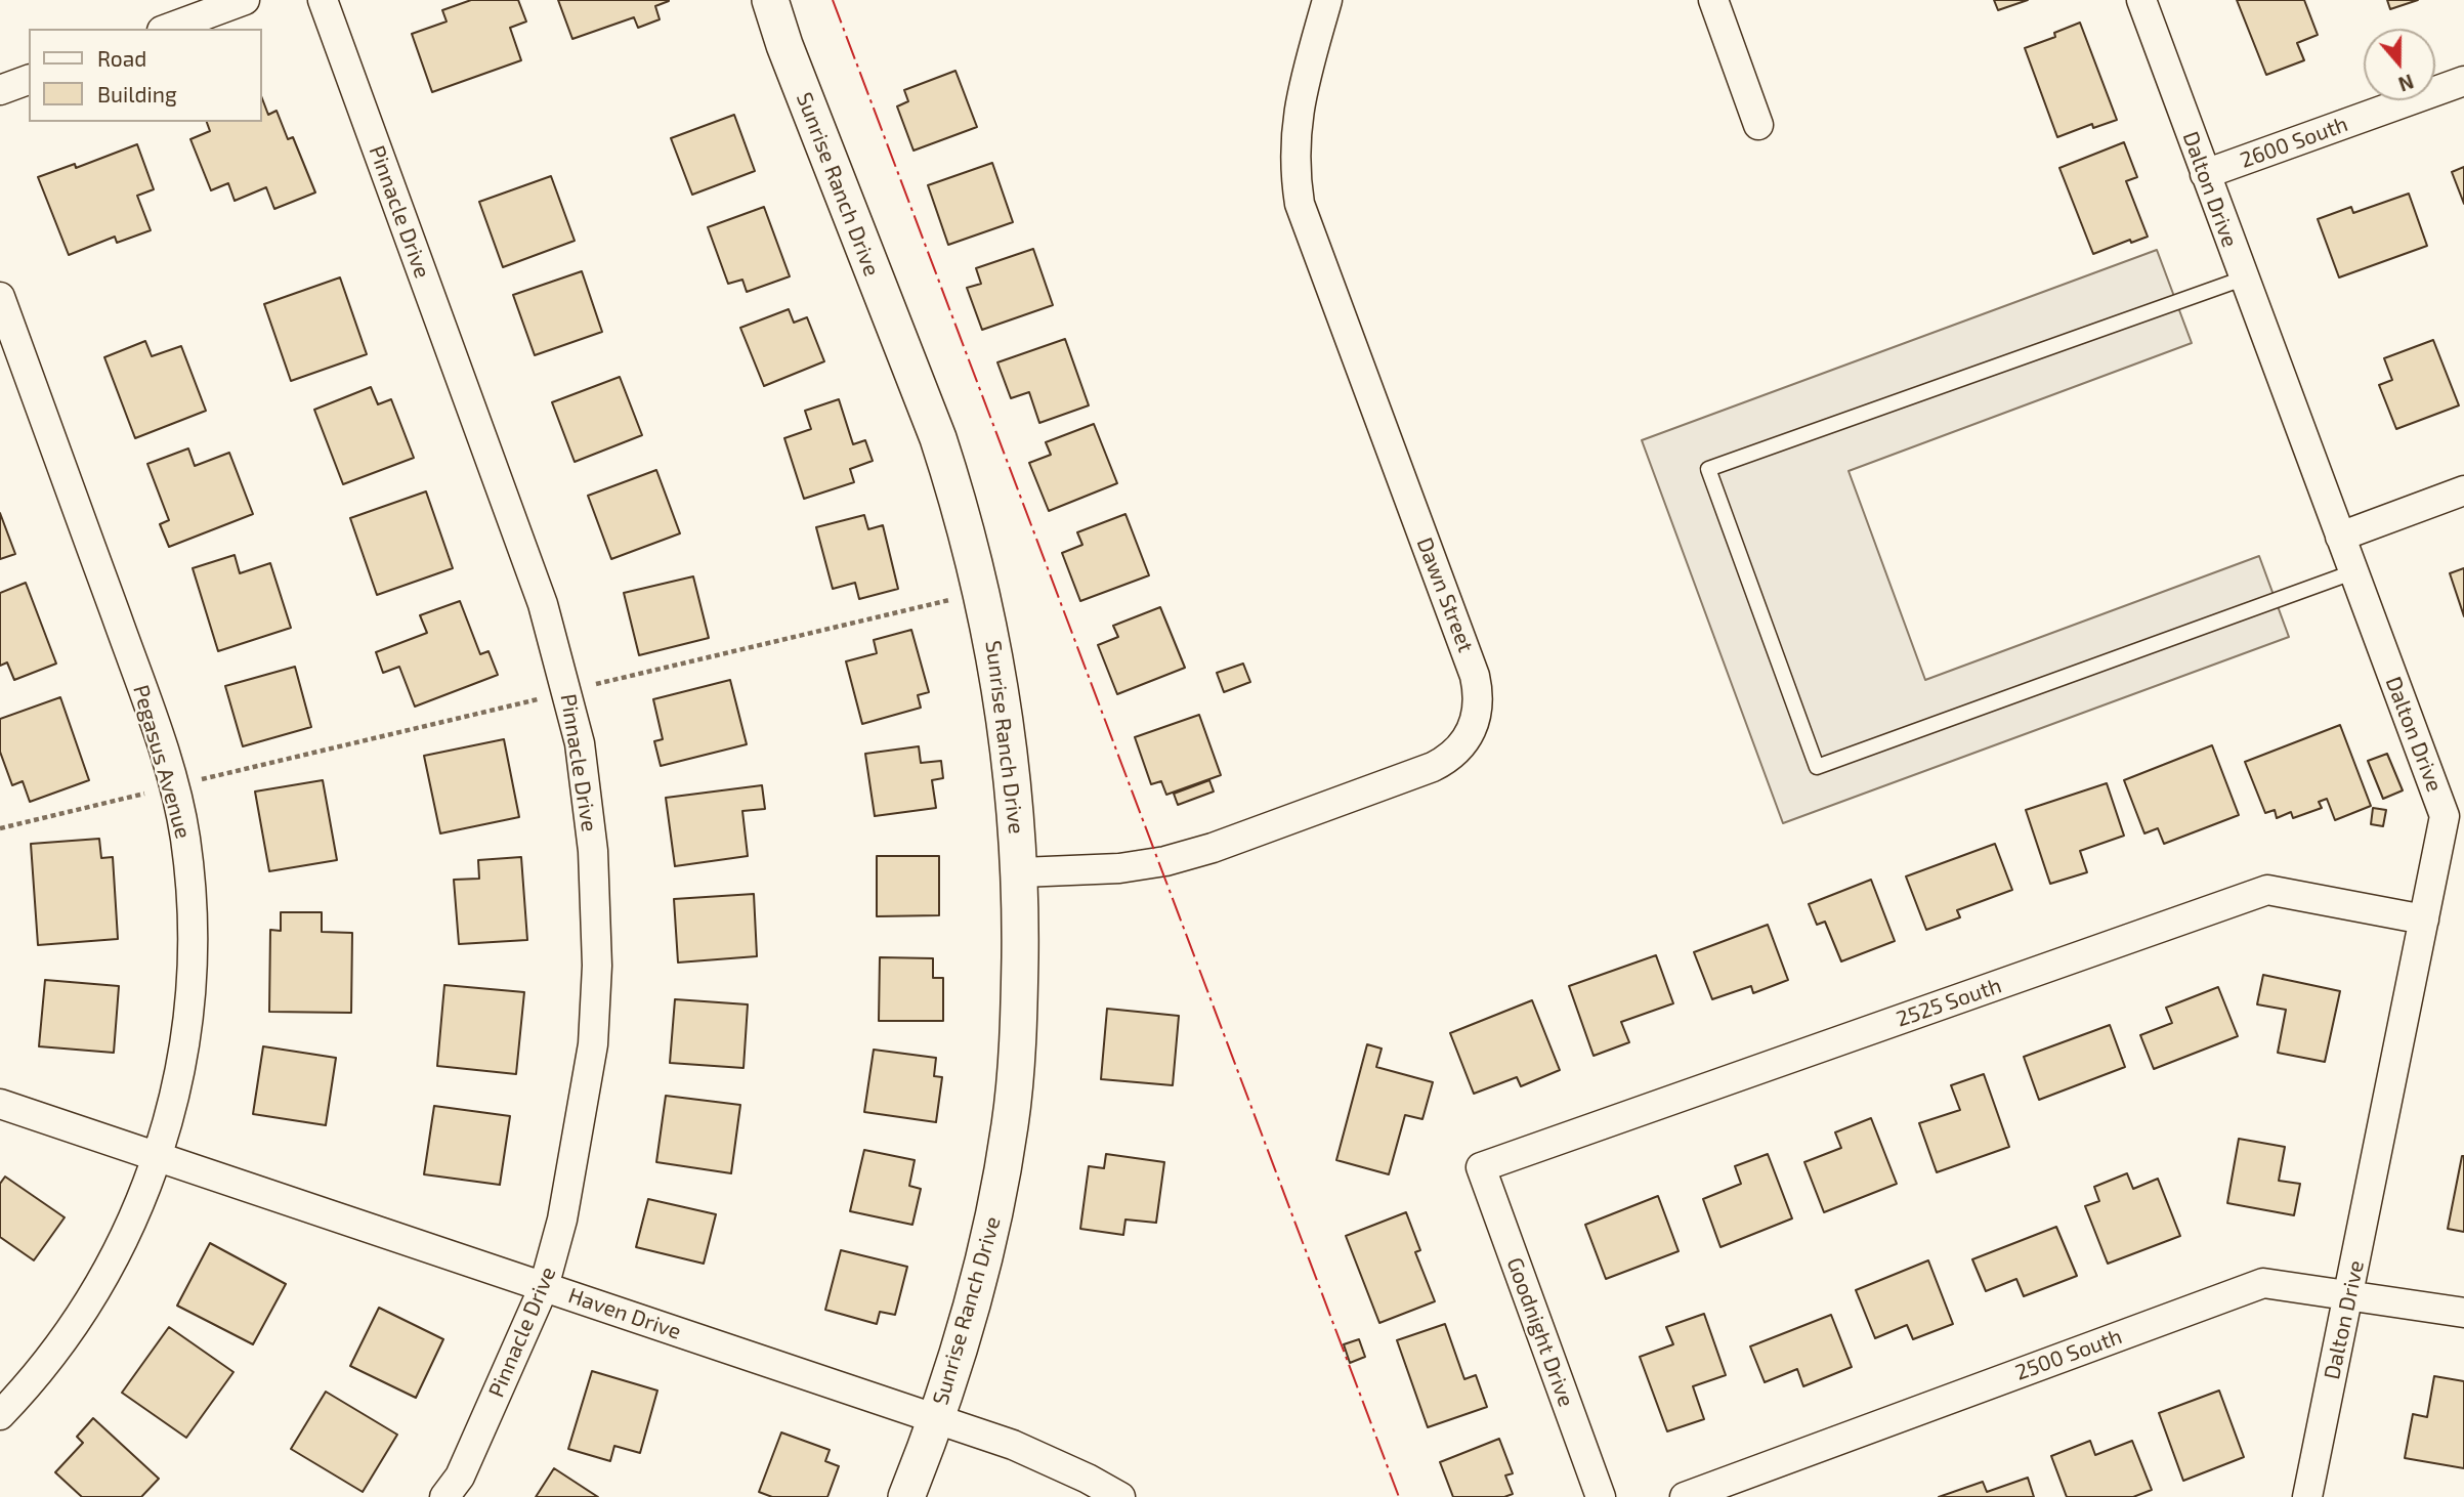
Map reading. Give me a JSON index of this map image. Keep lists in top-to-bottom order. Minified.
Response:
{"streets":{"street":["2600 South","Sunrise Ranch Drive","Dalton Drive","Pinnacle Drive","Dawn Street","Pegasus Avenue","2525 South","Haven Drive","Goodnight Drive","2500 South"]},"crossings":[["2600 South","Dalton Drive"],["Sunrise Ranch Drive","Dawn Street"],["Sunrise Ranch Drive","Haven Drive"],["Dalton Drive","2525 South"],["Dalton Drive","2500 South"],["Pinnacle Drive","Haven Drive"],["Pegasus Avenue","Haven Drive"],["2525 South","Goodnight Drive"]],"legend":["Road","Building"],"north":"bottom"}
